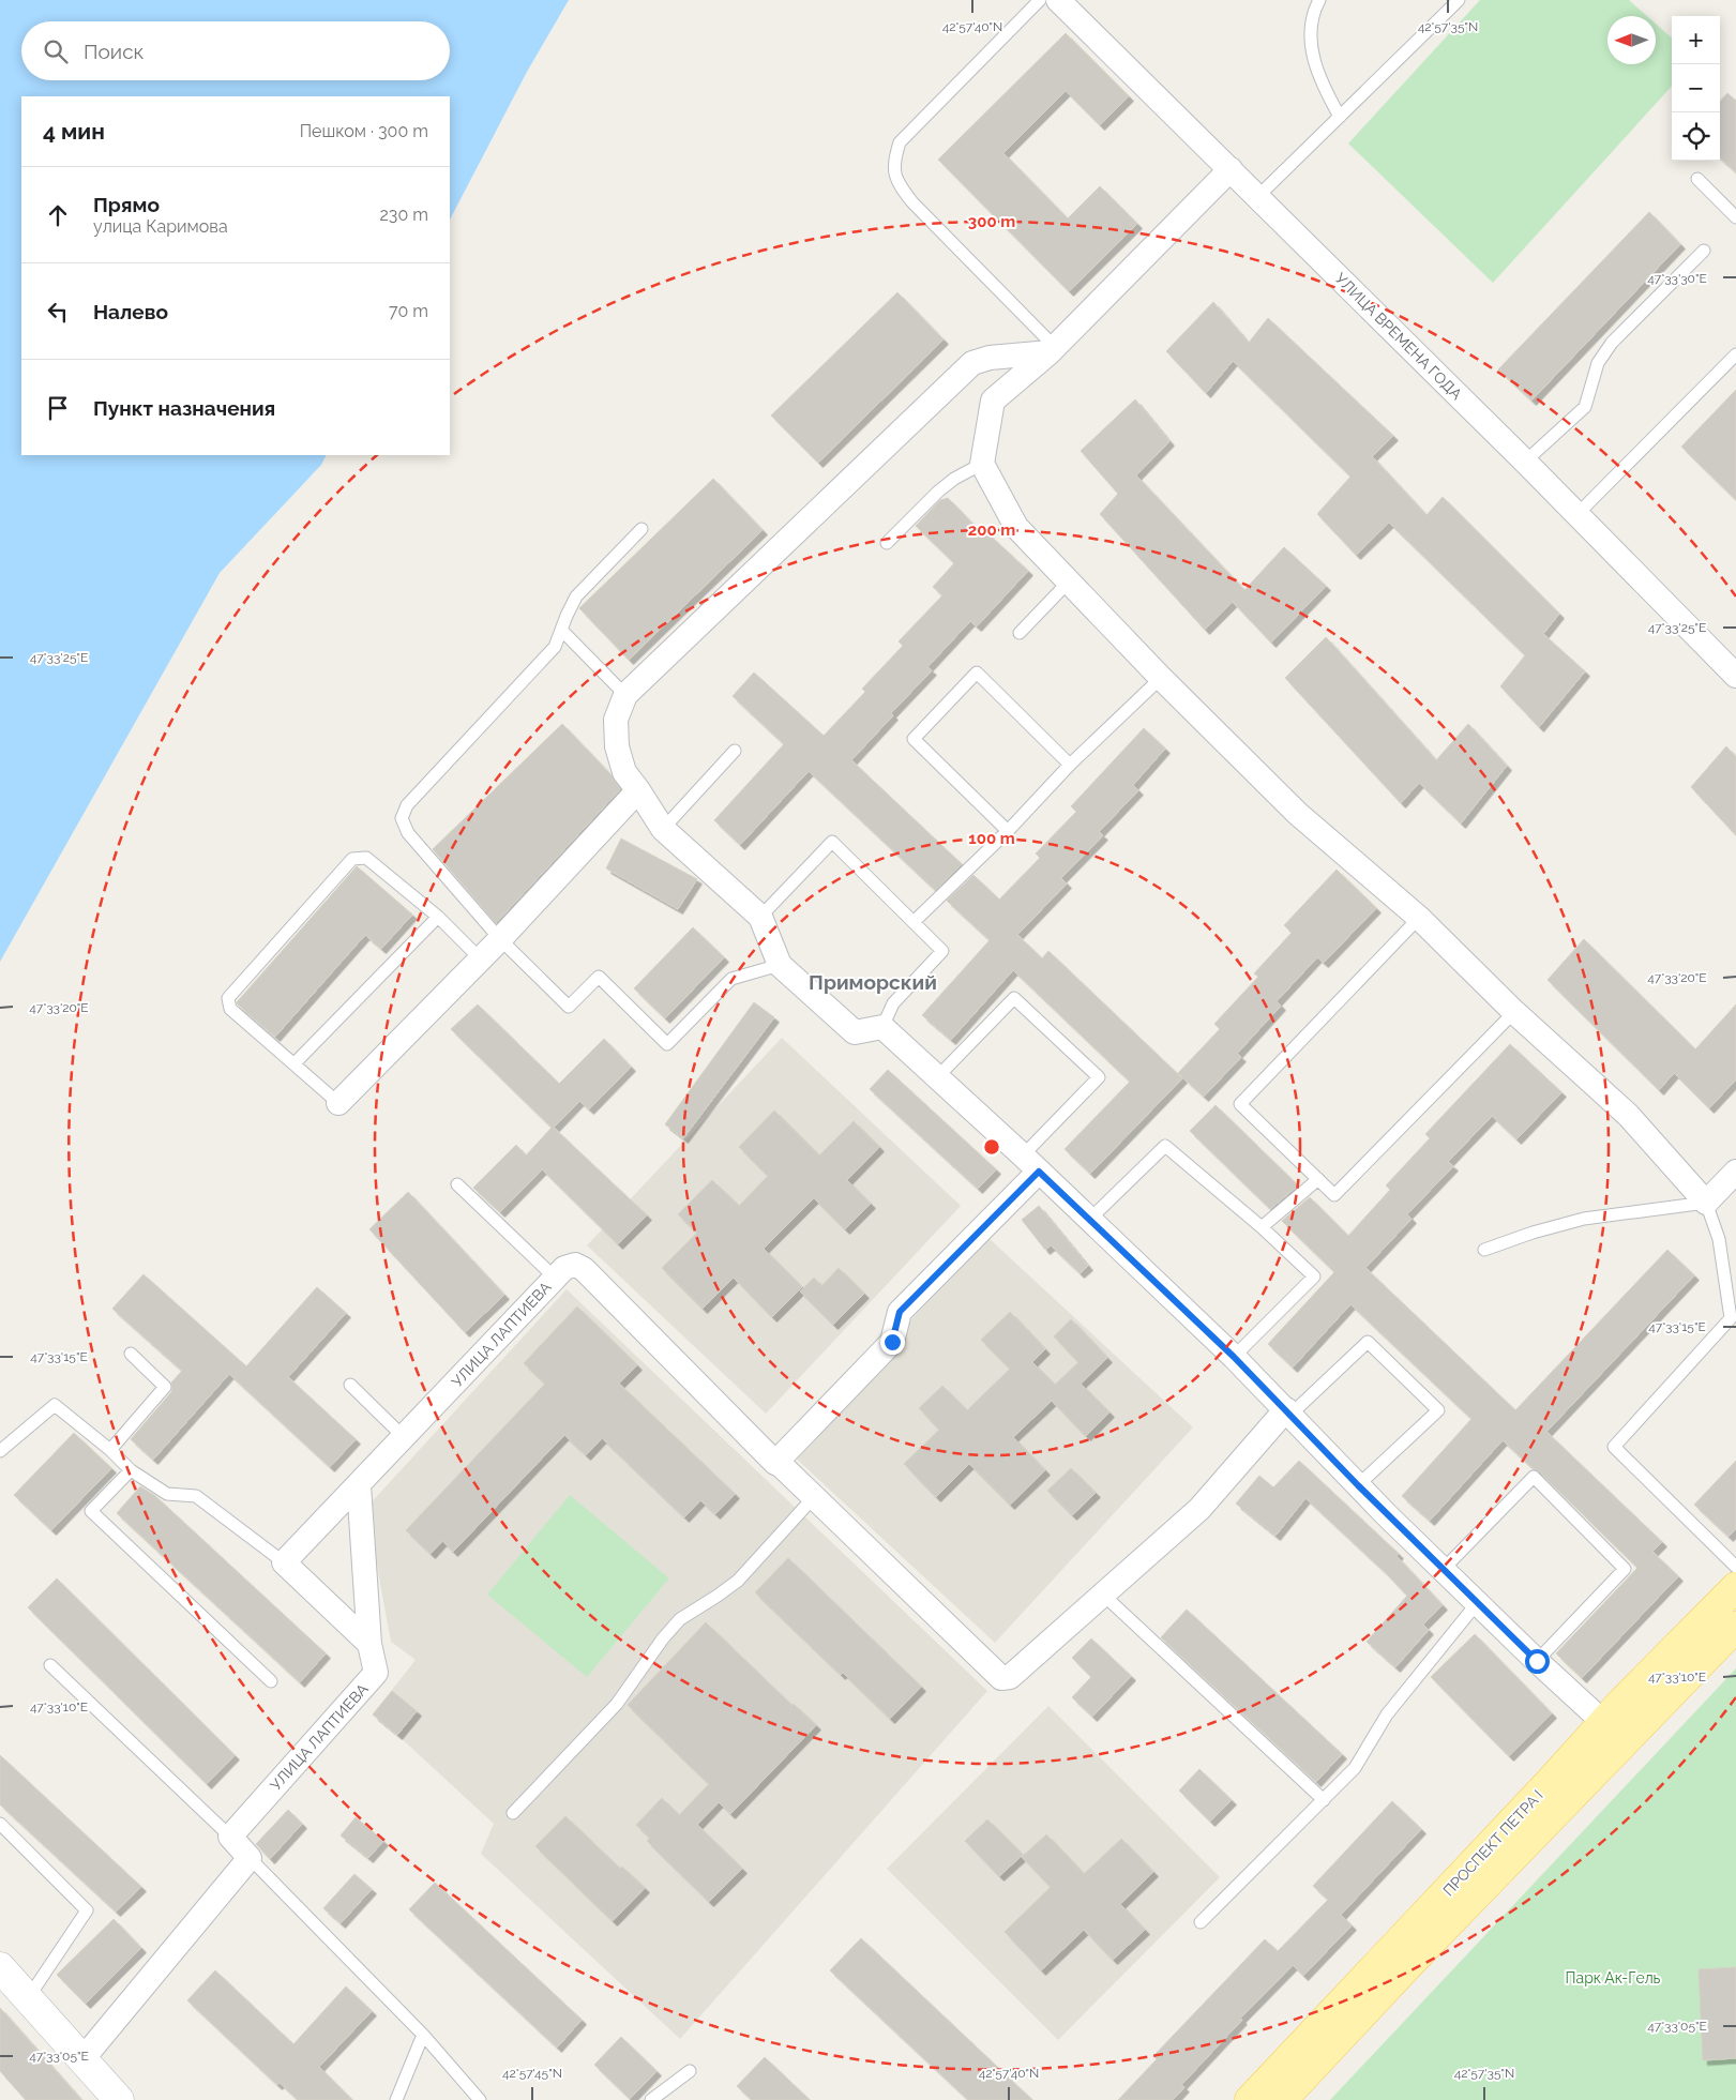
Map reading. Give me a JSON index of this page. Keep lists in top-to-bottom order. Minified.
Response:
{"streets":{"main road":["ПРОСПЕКТ ПЕТРА I"],"street":["УЛИЦА ВРЕМЕНА ГОДА","УЛИЦА ЛАПТИЕВА"]},"districts":["Приморский"],"parks":["Парк Ак-Гель"],"north":"left","page":{"map_buttons":["+","−"],"search":"Поиск","heading":["4 мин","Пешком · 300 m"],"list":[["Прямо","улица Каримова","230 m"],["Налево","70 m"],"Пункт назначения"]},"coordinates":["42°57'40\"N","42°57'35\"N","47°33'30\"E","47°33'25\"E","47°33'20\"E","47°33'15\"E","47°33'10\"E","47°33'05\"E","42°57'45\"N"],"rings":["300 m","200 m","100 m"]}
